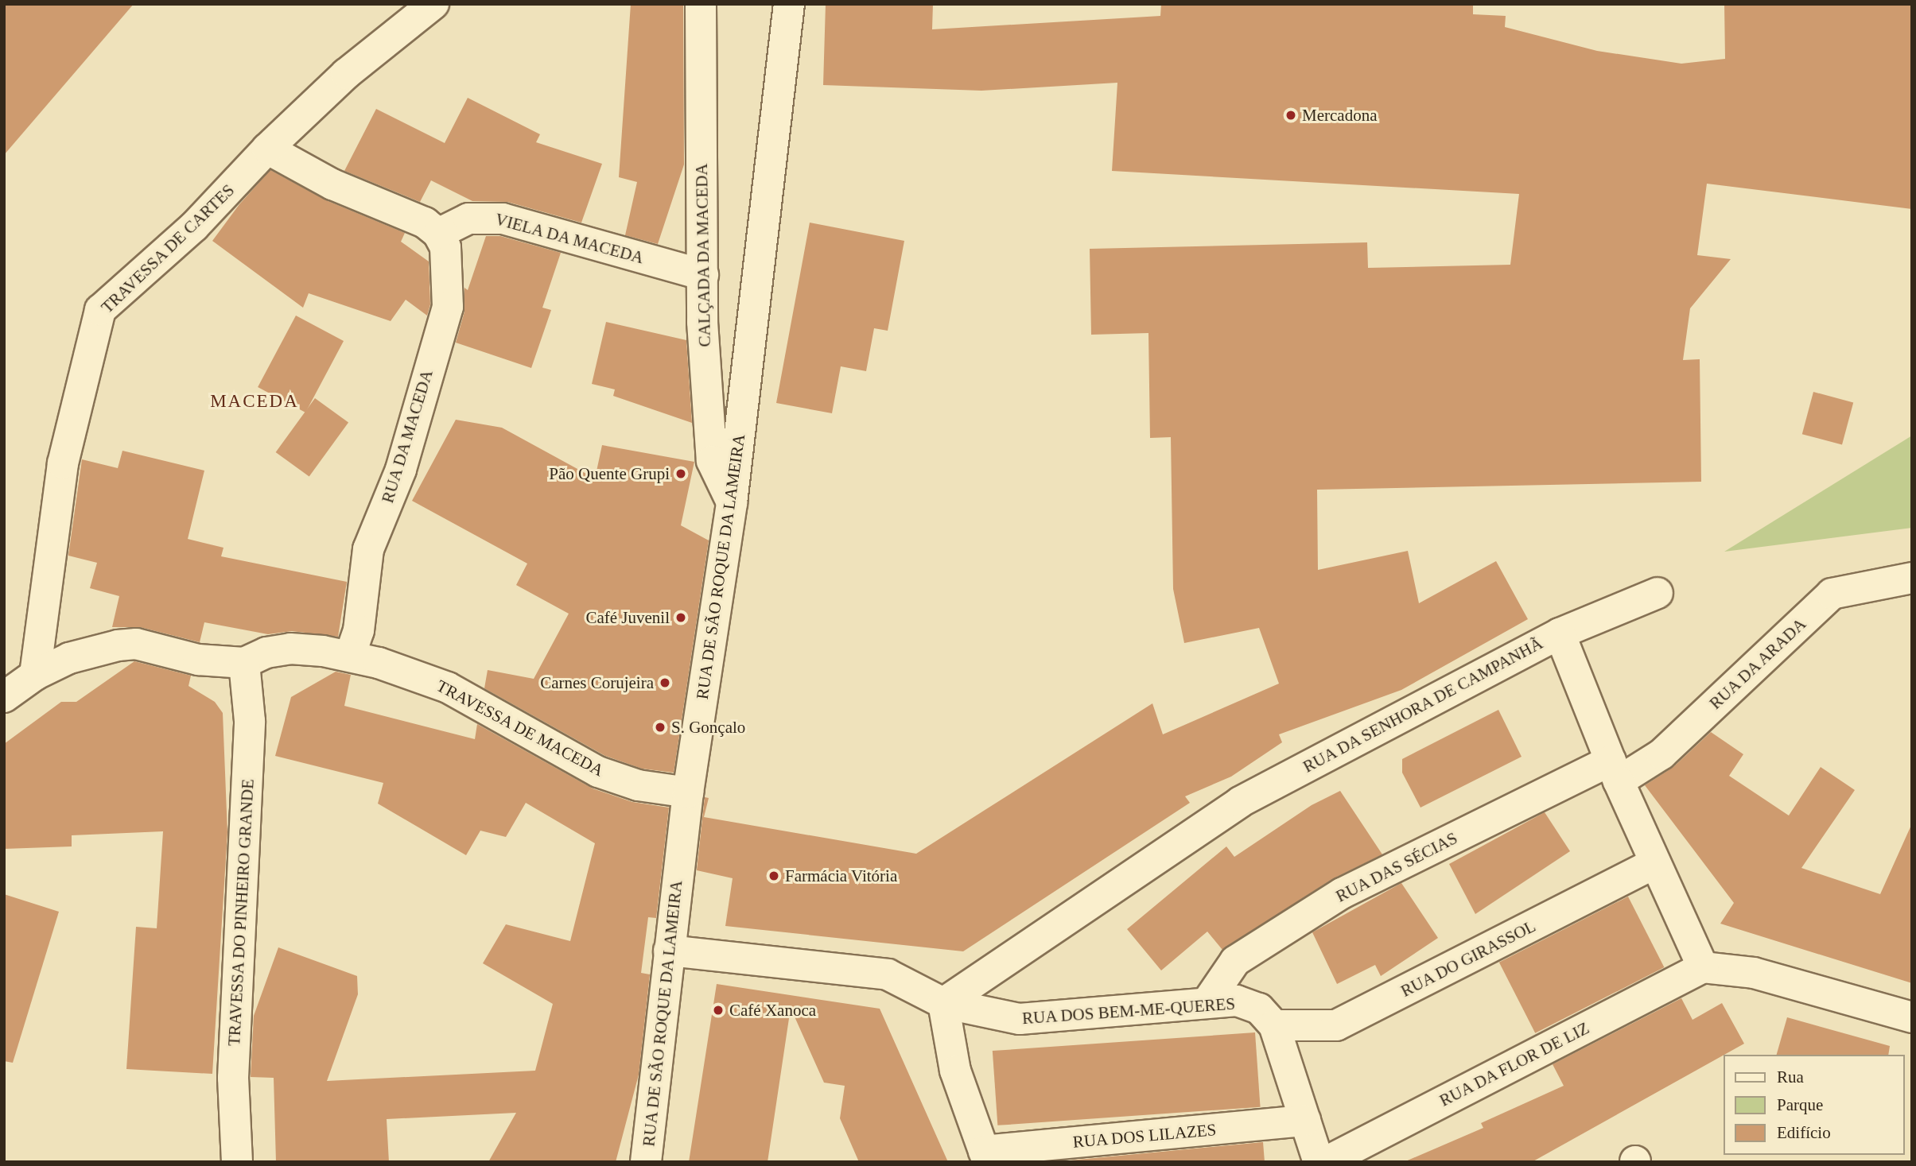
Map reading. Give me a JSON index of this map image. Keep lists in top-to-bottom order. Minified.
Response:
{"streets":{"street":["VIELA DA MACEDA","TRAVESSA DE CARTES","CALÇADA DA MACEDA","RUA DA MACEDA","RUA DE SÃO ROQUE DA LAMEIRA","RUA DA ARADA","RUA DA SENHORA DE CAMPANHÃ","TRAVESSA DE MACEDA","RUA DAS SÉCIAS","TRAVESSA DO PINHEIRO GRANDE","RUA DO GIRASSOL","RUA DOS BEM-ME-QUERES","RUA DA FLOR DE LIZ","RUA DOS LILAZES"]},"crossings":[["VIELA DA MACEDA","CALÇADA DA MACEDA"],["VIELA DA MACEDA","RUA DA MACEDA"],["TRAVESSA DE CARTES","TRAVESSA DE MACEDA"],["CALÇADA DA MACEDA","RUA DE SÃO ROQUE DA LAMEIRA"],["RUA DA MACEDA","TRAVESSA DE MACEDA"],["RUA DE SÃO ROQUE DA LAMEIRA","TRAVESSA DE MACEDA"],["RUA DE SÃO ROQUE DA LAMEIRA","RUA DOS BEM-ME-QUERES"],["RUA DA ARADA","RUA DA SENHORA DE CAMPANHÃ"],["RUA DA ARADA","RUA DAS SÉCIAS"],["RUA DA SENHORA DE CAMPANHÃ","RUA DAS SÉCIAS"],["RUA DA SENHORA DE CAMPANHÃ","RUA DO GIRASSOL"],["RUA DA SENHORA DE CAMPANHÃ","RUA DOS BEM-ME-QUERES"],["RUA DA SENHORA DE CAMPANHÃ","RUA DA FLOR DE LIZ"],["TRAVESSA DE MACEDA","TRAVESSA DO PINHEIRO GRANDE"],["RUA DAS SÉCIAS","RUA DOS BEM-ME-QUERES"],["RUA DO GIRASSOL","RUA DOS BEM-ME-QUERES"]],"districts":["MACEDA"],"places":["Mercadona","Pão Quente Grupi","Café Juvenil","Carnes Corujeira","S. Gonçalo","Farmácia Vitória","Café Xanoca"],"legend":["Rua","Parque","Edifício"]}
